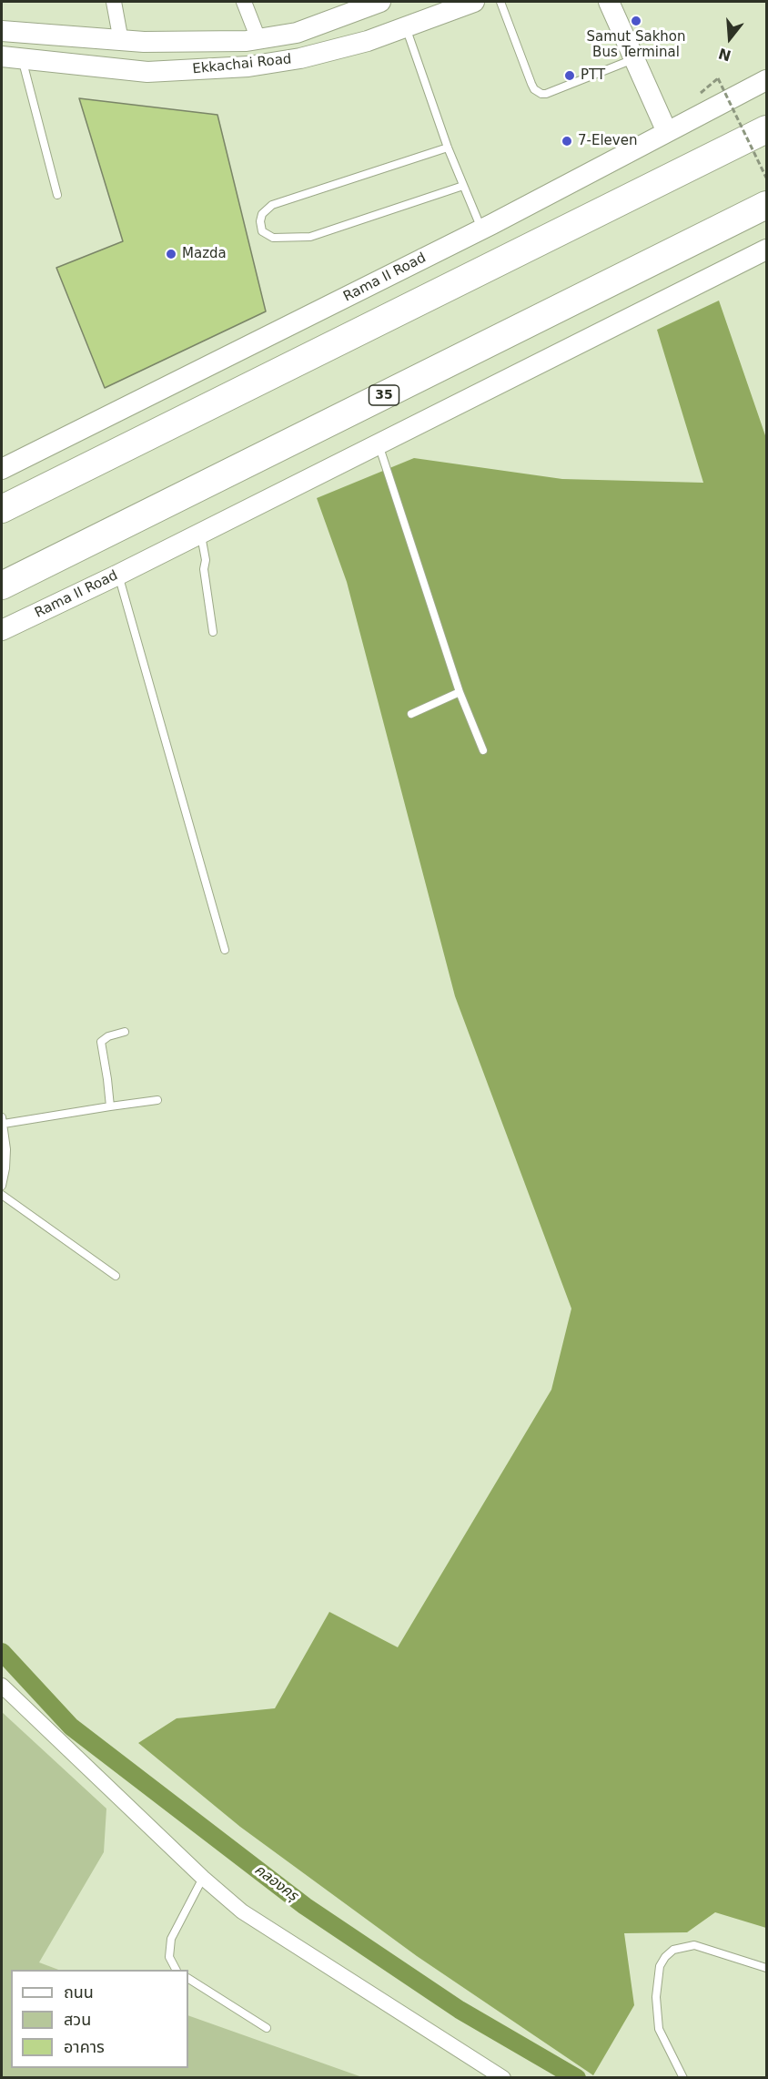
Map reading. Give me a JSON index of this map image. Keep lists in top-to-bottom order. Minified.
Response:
{"streets":{"highway":["35"],"main road":["Ekkachai Road","Rama II Road"]},"water":["คลองครุ"],"places":["Samut Sakhon Bus Terminal","PTT","7-Eleven","Mazda"],"legend":["ถนน","สวน","อาคาร"],"north":"bottom"}
